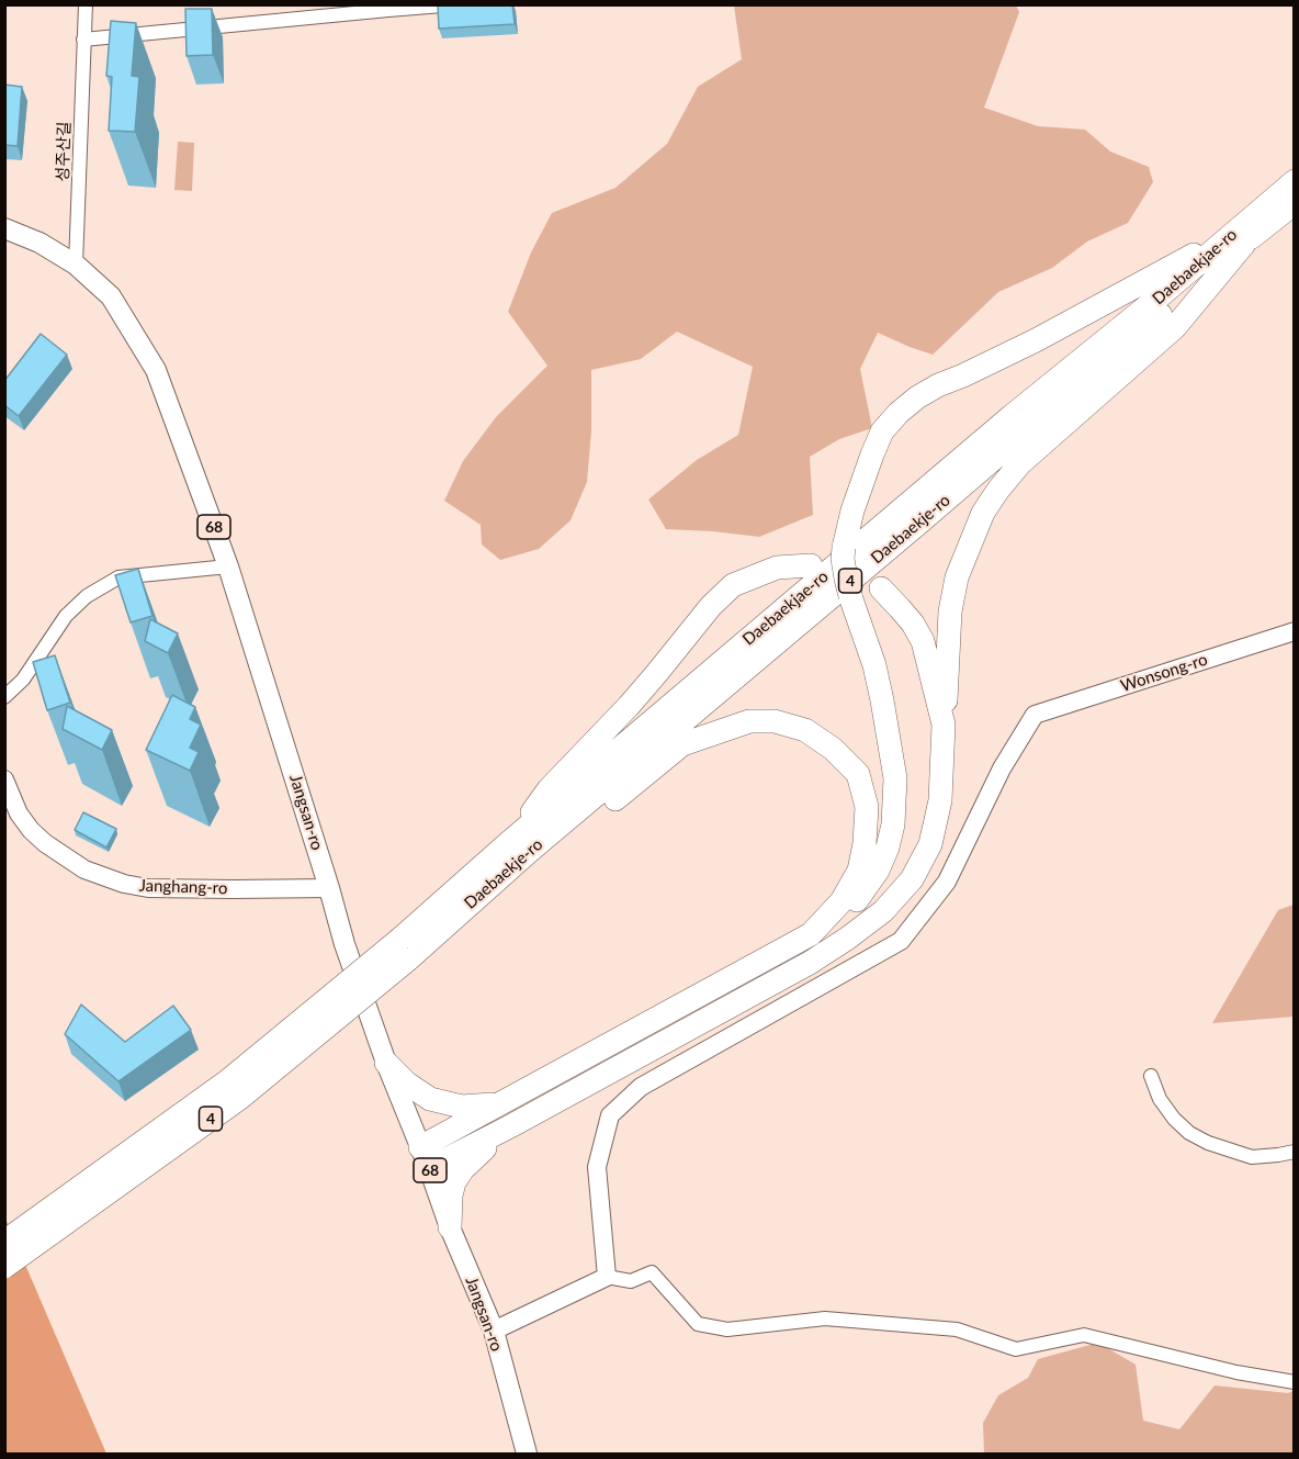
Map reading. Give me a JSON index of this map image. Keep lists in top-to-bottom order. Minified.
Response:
{"streets":{"highway":["Daebaekjae-ro","Daebaekje-ro","4"],"main road":["68","Jangsan-ro"],"street":["성주산길","Wonsong-ro","Janghang-ro"]},"crossings":[["성주산길","Jangsan-ro"],["Daebaekjae-ro","Daebaekje-ro"],["Daebaekjae-ro","4"],["Daebaekje-ro","4"],["Jangsan-ro","Janghang-ro"]]}
